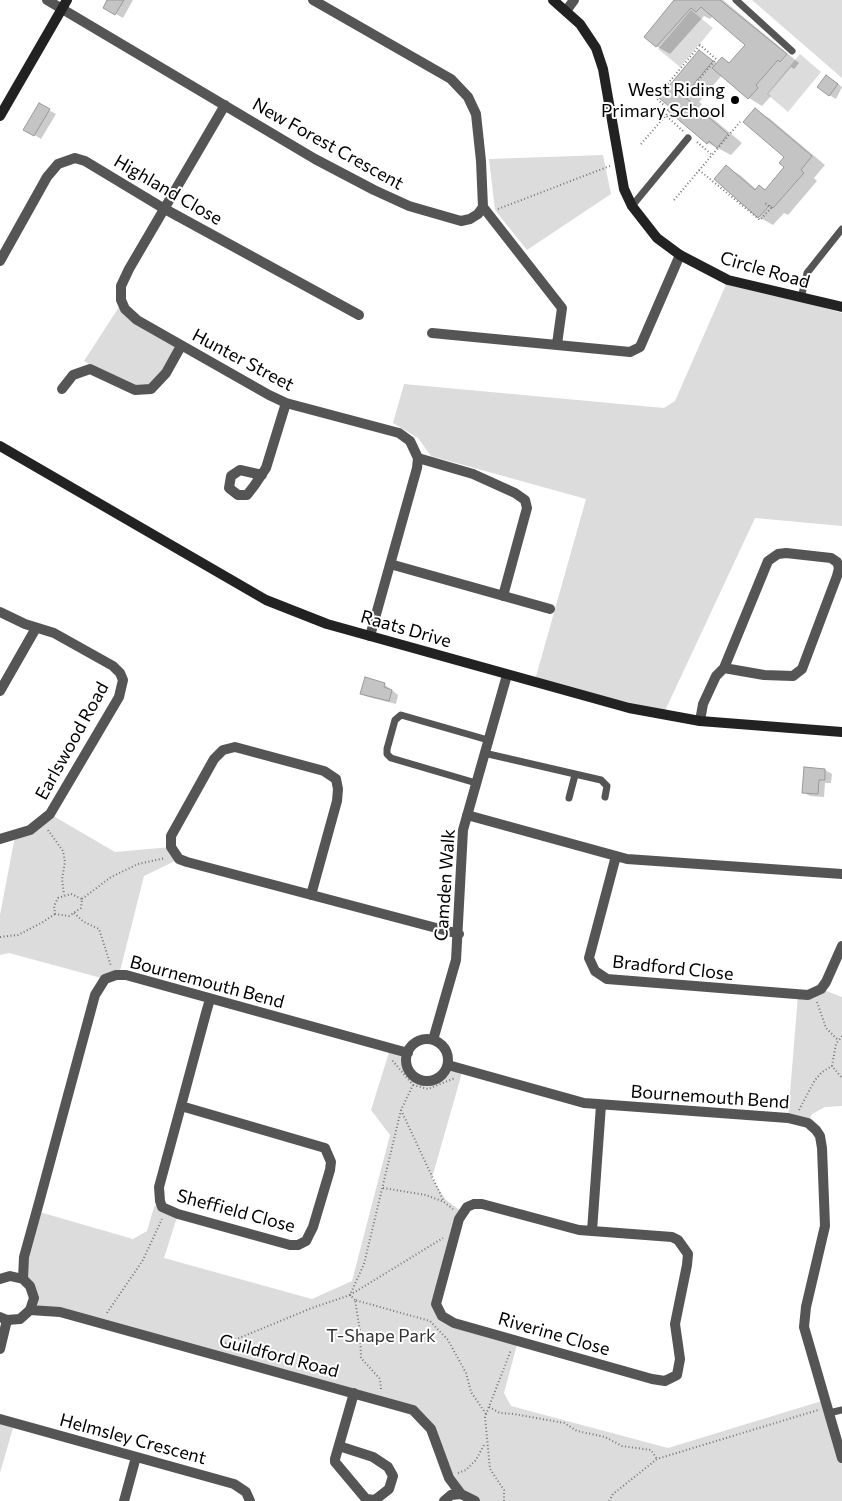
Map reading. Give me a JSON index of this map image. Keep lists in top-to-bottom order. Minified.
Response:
{"streets":{"street":["New Forest Crescent","Highland Close","Circle Road","Hunter Street","Raats Drive","Earlswood Road","Camden Walk","Bradford Close","Bournemouth Bend","Sheffield Close","Riverine Close","Guildford Road","Helmsley Crescent"]},"crossings":[["New Forest Crescent","Hunter Street"],["Highland Close","Hunter Street"],["Raats Drive","Camden Walk"],["Camden Walk","Bournemouth Bend"],["Bournemouth Bend","Sheffield Close"]],"parks":["T-Shape Park"],"places":["West Riding Primary School"]}
